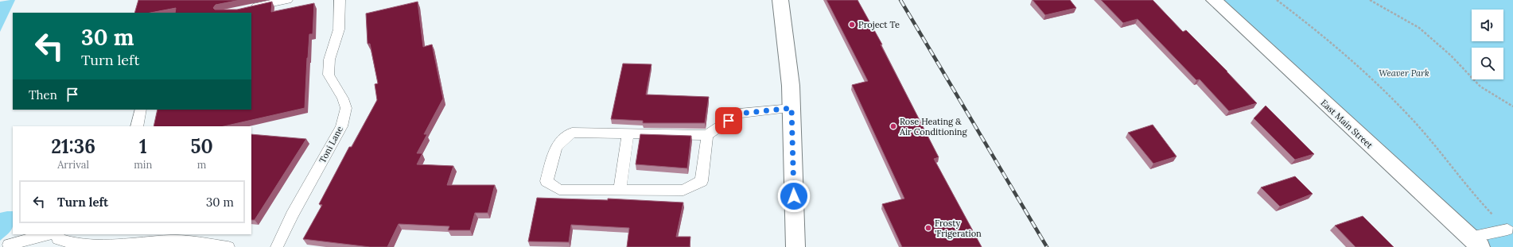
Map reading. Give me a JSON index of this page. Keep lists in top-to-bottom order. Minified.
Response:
{"streets":{"main road":["East Main Street"],"lane":["Toni Lane"]},"parks":["Weaver Park"],"places":["Project Te","Rose Heating & Air Conditioning","Frosty 'Frigeration"],"page":{"turn":["30 m","Turn left"],"then":"Then","eta":["21:36","Arrival","1","min","50","m"],"list":[{"name":"Turn left","value":"30 m"}]}}
